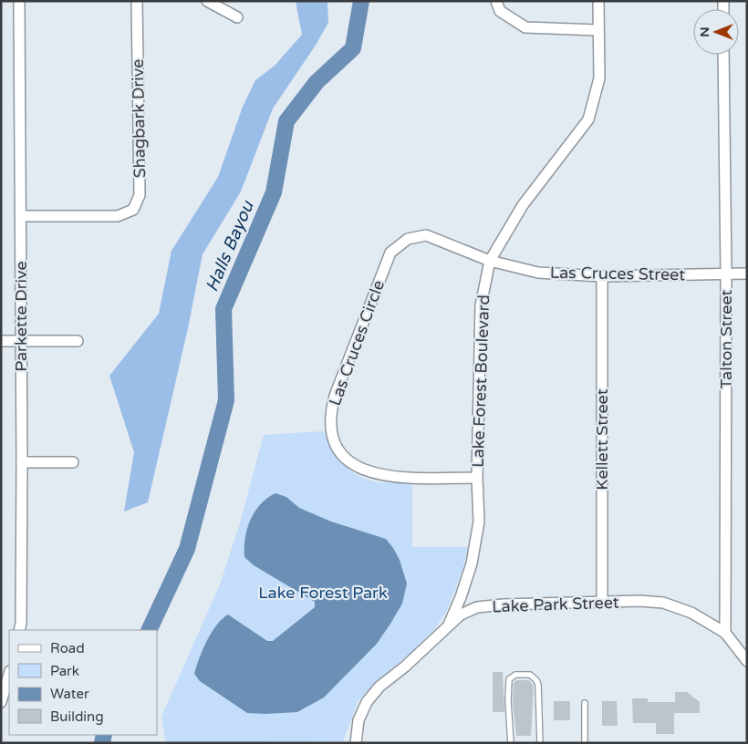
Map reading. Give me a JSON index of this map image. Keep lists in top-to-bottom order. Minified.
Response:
{"streets":{"street":["Shagbark Drive","Las Cruces Street","Parkette Drive","Talton Street","Las Cruces Circle","Lake Forest Boulevard","Kellett Street","Lake Park Street"]},"crossings":[["Shagbark Drive","Parkette Drive"],["Las Cruces Street","Talton Street"],["Las Cruces Street","Las Cruces Circle"],["Las Cruces Street","Lake Forest Boulevard"],["Las Cruces Street","Kellett Street"],["Talton Street","Lake Park Street"],["Las Cruces Circle","Lake Forest Boulevard"],["Lake Forest Boulevard","Lake Park Street"],["Kellett Street","Lake Park Street"]],"water":["Halls Bayou"],"parks":["Lake Forest Park"],"legend":["Road","Park","Water","Building"],"north":"left"}
